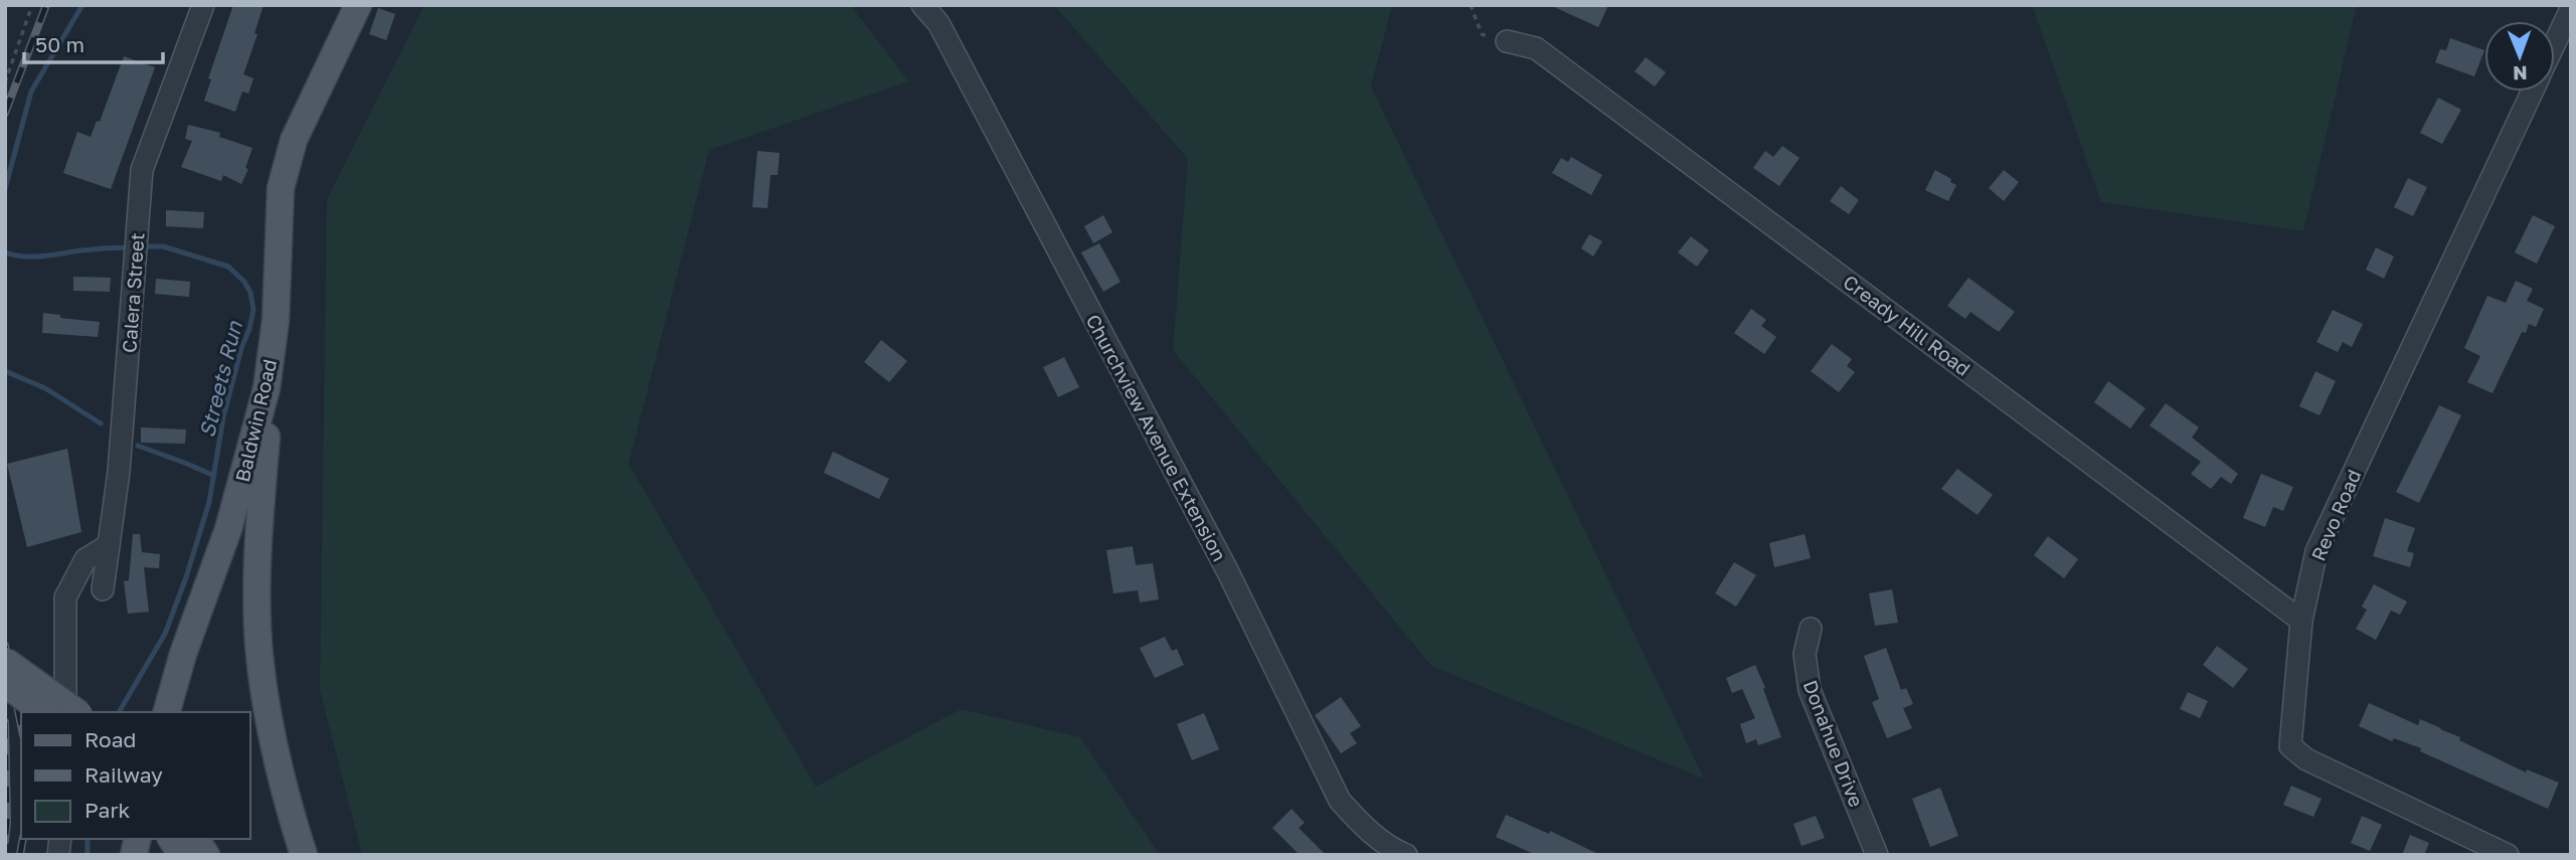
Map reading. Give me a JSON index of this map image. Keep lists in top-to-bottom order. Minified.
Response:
{"streets":{"main road":["Baldwin Road"],"street":["Calera Street","Cready Hill Road","Churchview Avenue Extension","Revo Road","Donahue Drive"]},"crossings":[["Cready Hill Road","Revo Road"]],"water":["Streets Run"],"legend":["Road","Railway","Park"],"scale_bar":"50 m","north":"bottom"}
